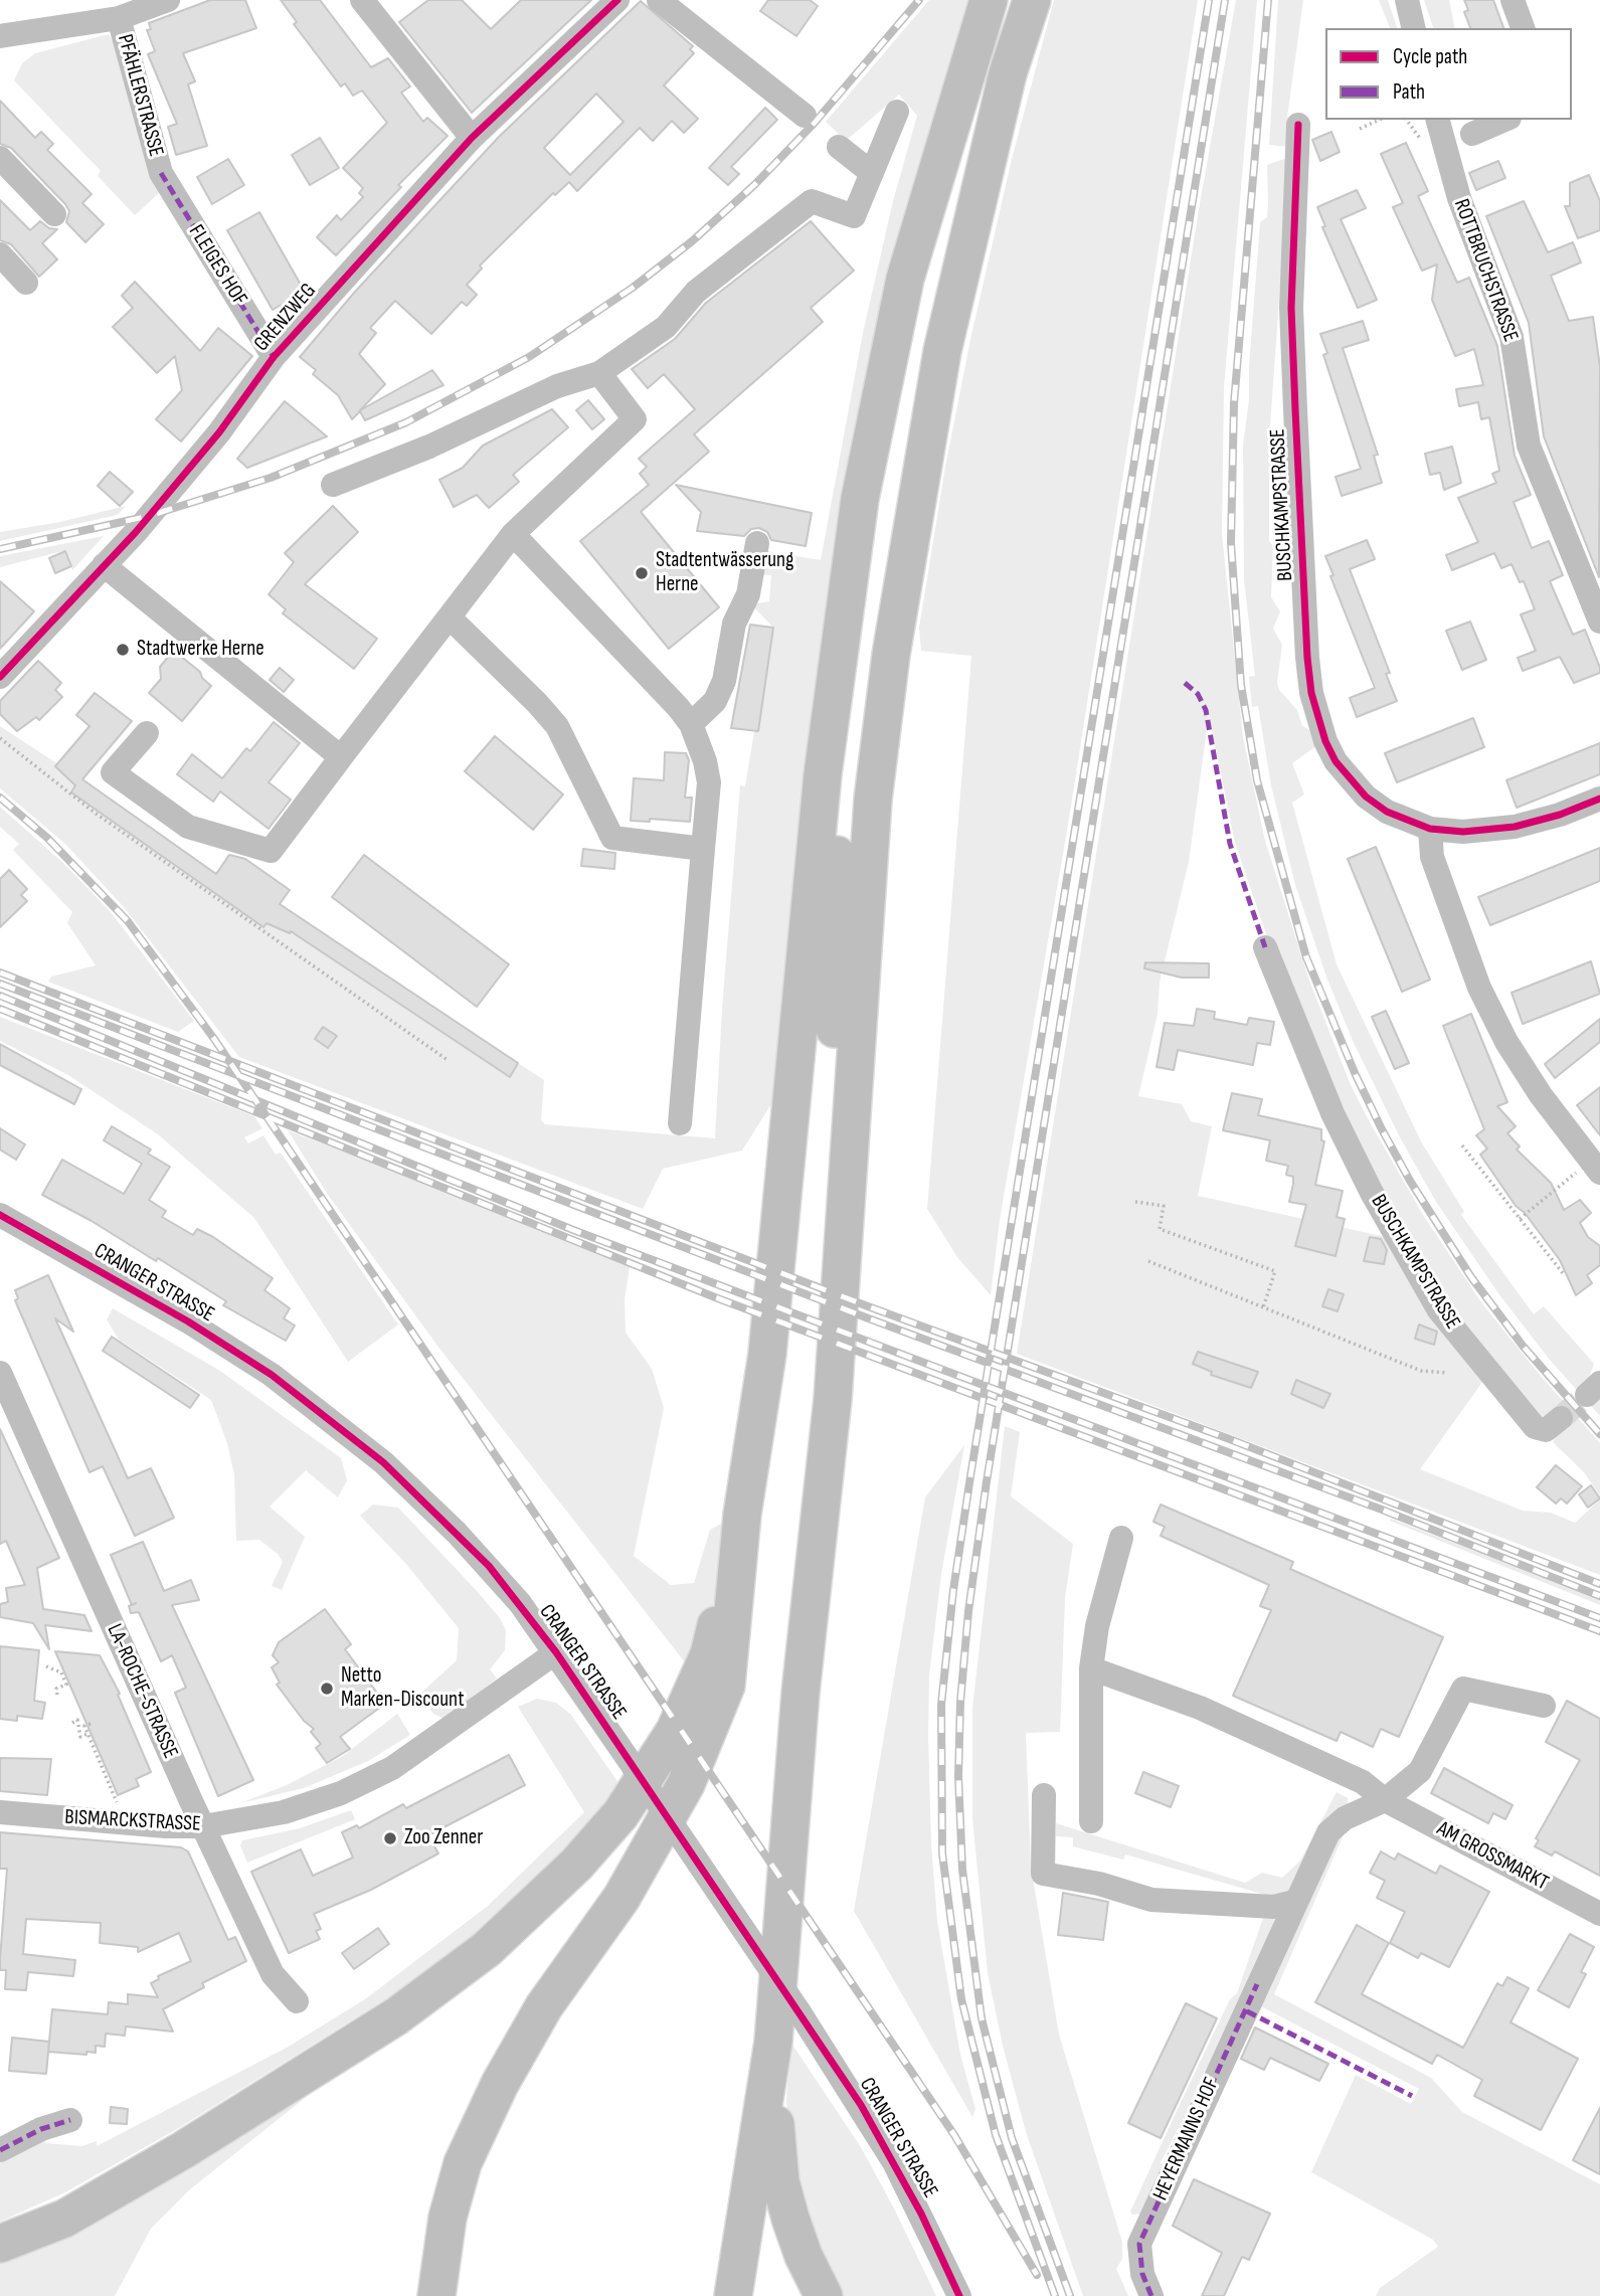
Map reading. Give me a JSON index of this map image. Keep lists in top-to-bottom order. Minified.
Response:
{"streets":{"street":["PFÄHLERSTRASSE","FLEIGES HOF","ROTTBRUCHSTRASSE","GRENZWEG","BUSCHKAMPSTRASSE","CRANGER STRASSE","LA-ROCHE-STRASSE","BISMARCKSTRASSE","AM GROSSMARKT","HEYERMANNS HOF"]},"crossings":[["PFÄHLERSTRASSE","FLEIGES HOF"],["FLEIGES HOF","GRENZWEG"],["CRANGER STRASSE","BISMARCKSTRASSE"],["LA-ROCHE-STRASSE","BISMARCKSTRASSE"],["AM GROSSMARKT","HEYERMANNS HOF"]],"places":["Stadtentwässerung Herne","Stadtwerke Herne","Netto Marken-Discount","Zoo Zenner"],"legend":["Cycle path","Path"]}
